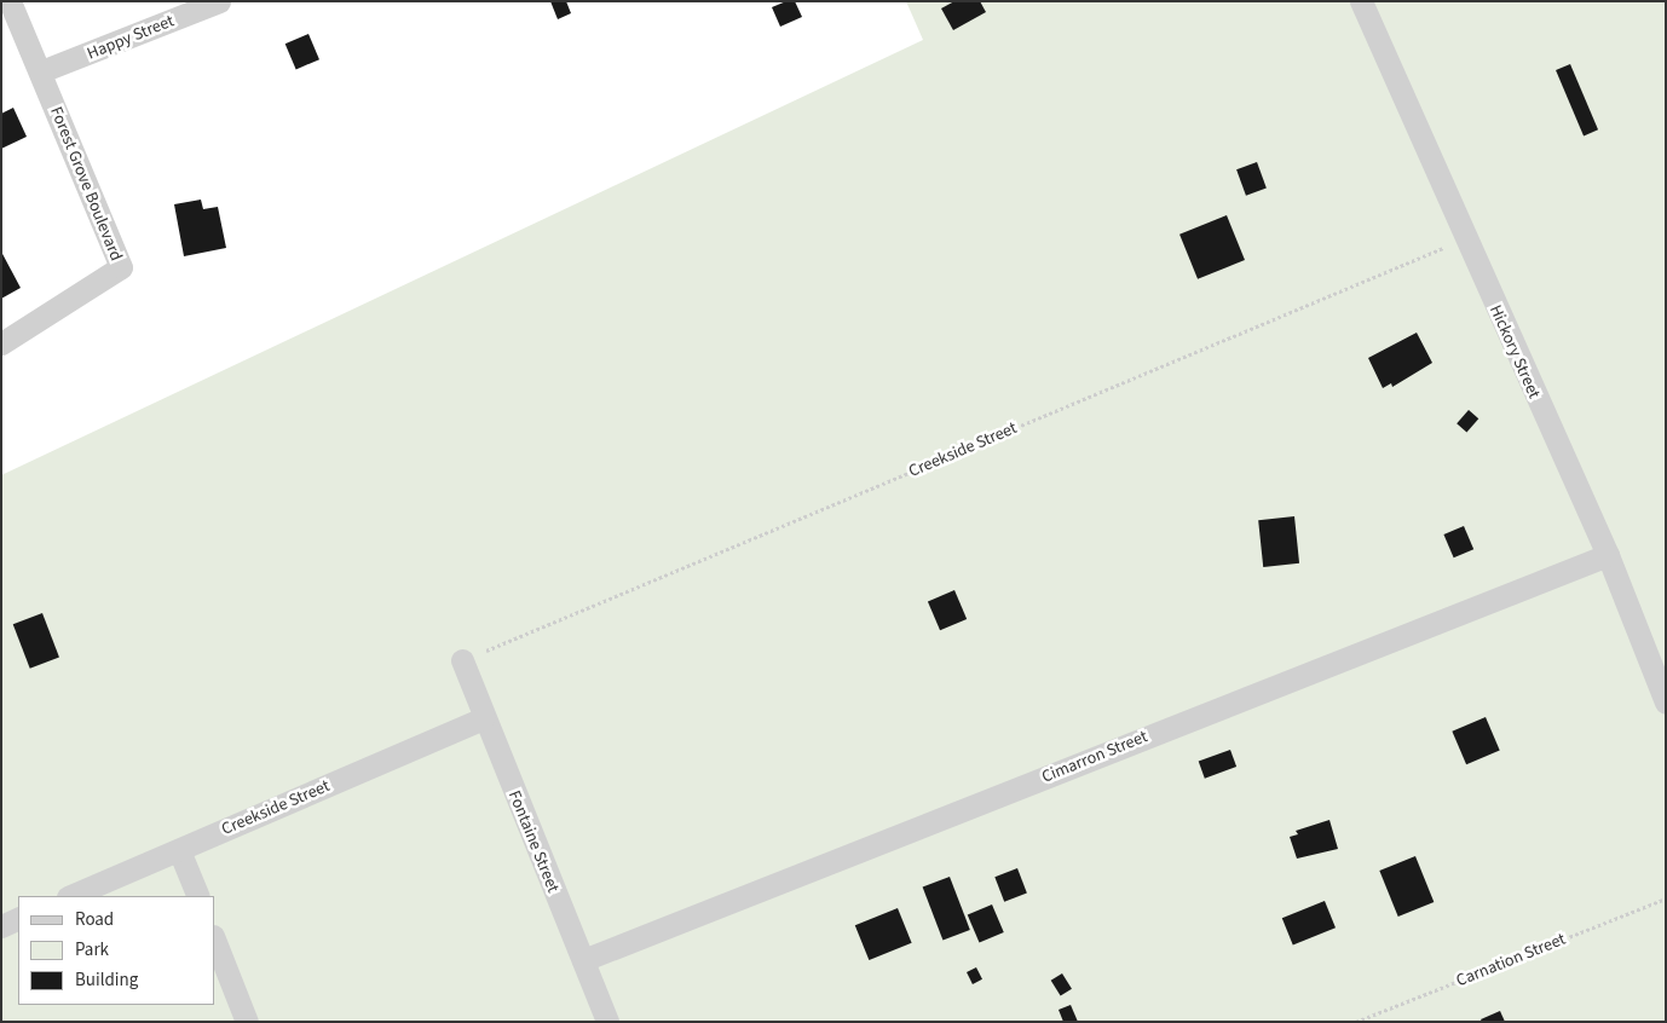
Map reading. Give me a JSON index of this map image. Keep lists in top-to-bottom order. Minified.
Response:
{"streets":{"street":["Happy Street","Forest Grove Boulevard","Hickory Street","Creekside Street","Cimarron Street","Fontaine Street"],"path":["Carnation Street"]},"crossings":[["Happy Street","Forest Grove Boulevard"],["Hickory Street","Creekside Street"],["Hickory Street","Cimarron Street"],["Creekside Street","Fontaine Street"],["Cimarron Street","Fontaine Street"]],"legend":["Road","Park","Building"]}
